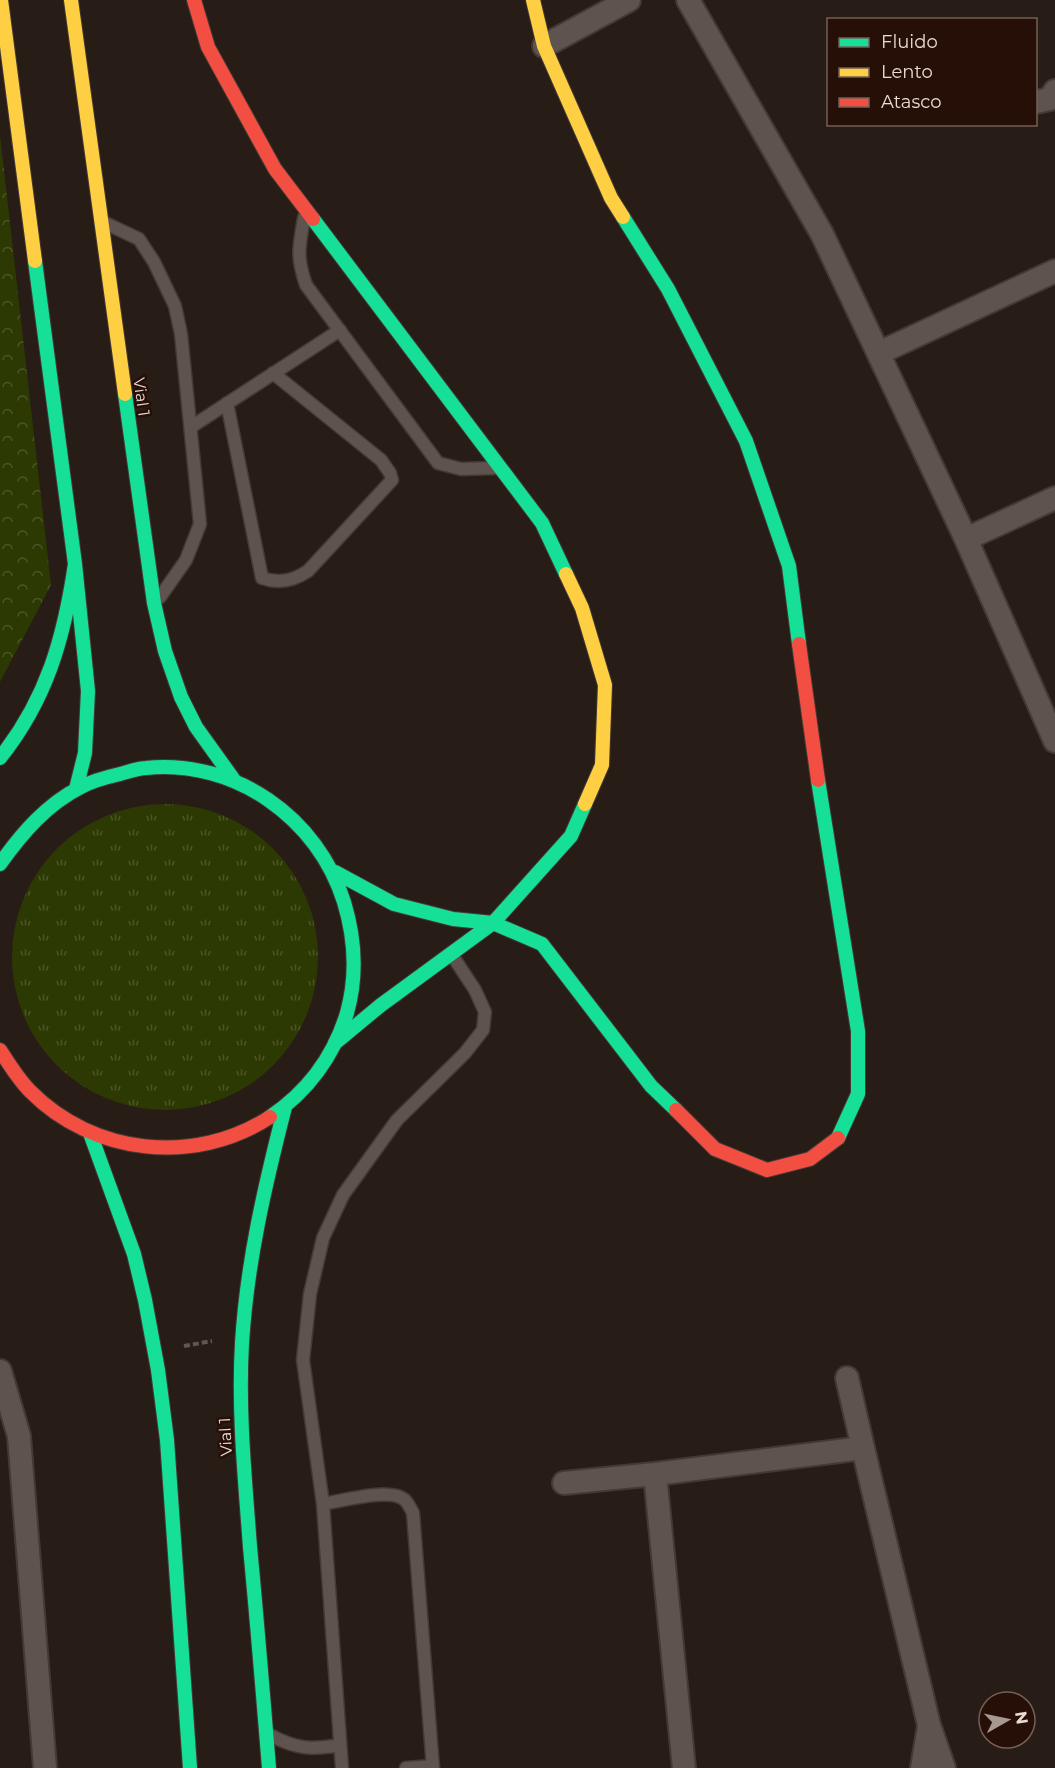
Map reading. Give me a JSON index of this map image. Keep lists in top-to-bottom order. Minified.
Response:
{"streets":{"street":["Vial 1"]},"legend":["Fluido","Lento","Atasco"],"north":"right"}
